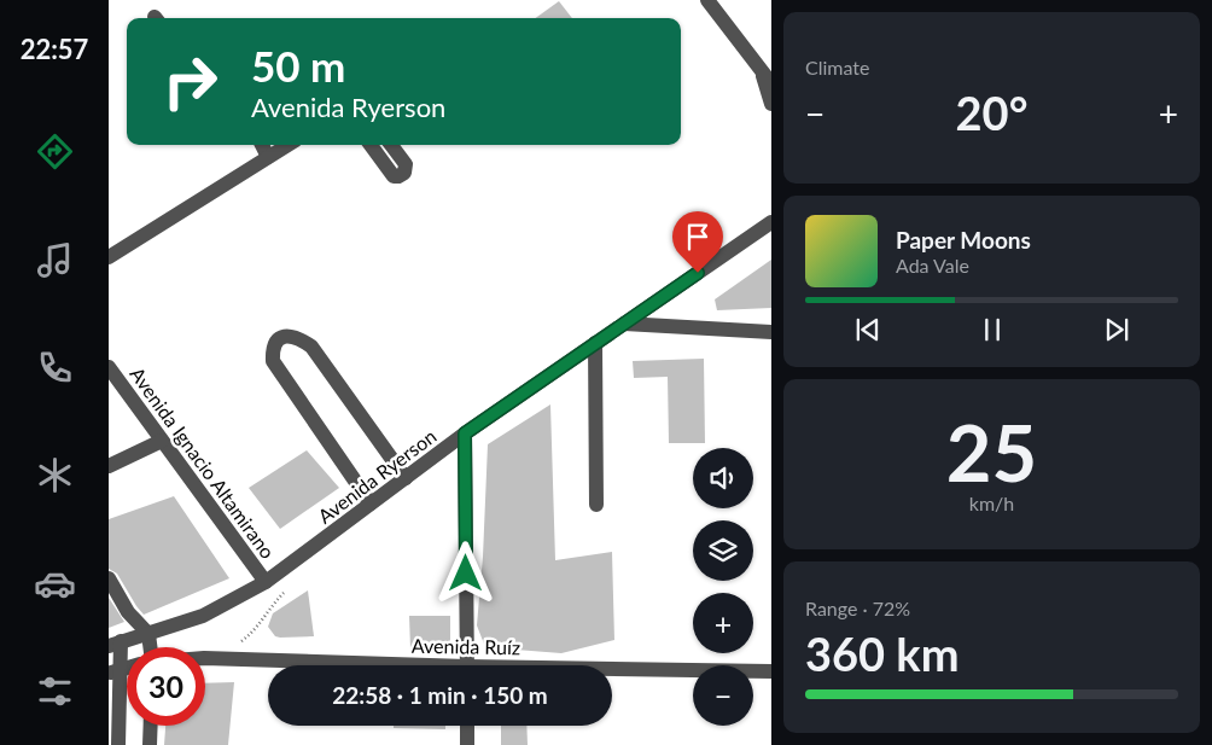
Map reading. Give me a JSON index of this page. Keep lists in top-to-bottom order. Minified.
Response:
{"streets":{"street":["Avenida Ignacio Altamirano","Avenida Ryerson","Avenida Ruíz"]},"crossings":[["Avenida Ignacio Altamirano","Avenida Ryerson"]],"page":{"tabs":"22:57","tile":["Climate",["25","km/h"],["Range · 72%","360 km"]],"turn":["50 m","Avenida Ryerson"],"heat":["−","20°","+"],"song":["Paper Moons","Ada Vale"],"map_buttons":["+","−"],"limit":"30","trip":"22:58 · 1 min · 150 m"}}
